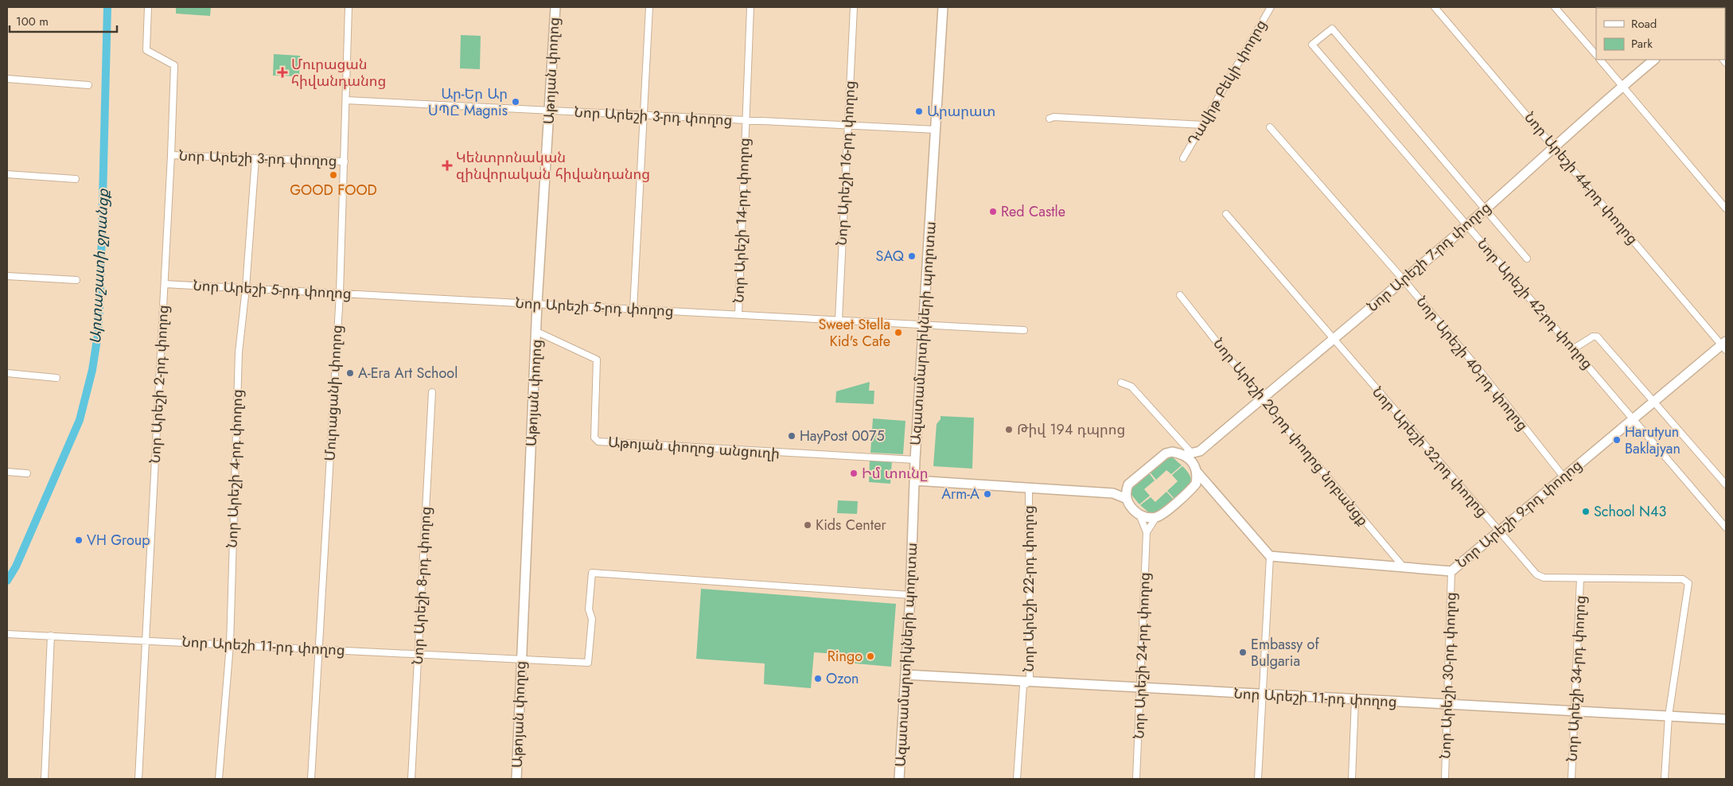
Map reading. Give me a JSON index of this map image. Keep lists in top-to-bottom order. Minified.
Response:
{"streets":{"street":["Աթոյան փողոց","Դավիթ Բեկի փողոց","Նոր Արեշի 3-րդ փողոց","Նոր Արեշի 16-րդ փողոց","Նոր Արեշի 44-րդ փողոց","Նոր Արեշի 14-րդ փողոց","Նոր Արեշի 7-րդ փողոց","Նոր Արեշի 5-րդ փողոց","Նոր Արեշի 42-րդ փողոց","Ազատամարտիկների պողոտա","Նոր Արեշի 40-րդ փողոց","Նոր Արեշի 2-րդ փողոց","Մուրացանի փողոց","Նոր Արեշի 20-րդ փողոց նրբանցք","Աթոյան փողոց անցուղի","Նոր Արեշի 32-րդ փողոց","Նոր Արեշի 4-րդ փողոց","Նոր Արեշի 9-րդ փողոց","Նոր Արեշի 8-րդ փողոց","Նոր Արեշի 22-րդ փողոց","Նոր Արեշի 11-րդ փողոց","Նոր Արեշի 24-րդ փողոց","Նոր Արեշի 30-րդ փողոց","Նոր Արեշի 34-րդ փողոց"]},"crossings":[["Աթոյան փողոց","Նոր Արեշի 3-րդ փողոց"],["Աթոյան փողոց","Նոր Արեշի 5-րդ փողոց"],["Աթոյան փողոց","Աթոյան փողոց անցուղի"],["Աթոյան փողոց","Նոր Արեշի 11-րդ փողոց"],["Նոր Արեշի 3-րդ փողոց","Նոր Արեշի 16-րդ փողոց"],["Նոր Արեշի 3-րդ փողոց","Նոր Արեշի 14-րդ փողոց"],["Նոր Արեշի 3-րդ փողոց","Ազատամարտիկների պողոտա"],["Նոր Արեշի 3-րդ փողոց","Նոր Արեշի 2-րդ փողոց"],["Նոր Արեշի 3-րդ փողոց","Մուրացանի փողոց"],["Նոր Արեշի 3-րդ փողոց","Նոր Արեշի 4-րդ փողոց"],["Նոր Արեշի 16-րդ փողոց","Նոր Արեշի 5-րդ փողոց"],["Նոր Արեշի 44-րդ փողոց","Նոր Արեշի 7-րդ փողոց"],["Նոր Արեշի 44-րդ փողոց","Նոր Արեշի 9-րդ փողոց"],["Նոր Արեշի 14-րդ փողոց","Նոր Արեշի 5-րդ փողոց"],["Նոր Արեշի 7-րդ փողոց","Նոր Արեշի 42-րդ փողոց"],["Նոր Արեշի 7-րդ փողոց","Նոր Արեշի 40-րդ փողոց"],["Նոր Արեշի 7-րդ փողոց","Նոր Արեշի 20-րդ փողոց նրբանցք"],["Նոր Արեշի 7-րդ փողոց","Նոր Արեշի 32-րդ փողոց"],["Նոր Արեշի 5-րդ փողոց","Ազատամարտիկների պողոտա"],["Նոր Արեշի 5-րդ փողոց","Նոր Արեշի 2-րդ փողոց"],["Նոր Արեշի 5-րդ փողոց","Մուրացանի փողոց"],["Նոր Արեշի 5-րդ փողոց","Նոր Արեշի 4-րդ փողոց"],["Նոր Արեշի 42-րդ փողոց","Նոր Արեշի 9-րդ փողոց"],["Ազատամարտիկների պողոտա","Աթոյան փողոց անցուղի"],["Ազատամարտիկների պողոտա","Նոր Արեշի 11-րդ փողոց"],["Նոր Արեշի 40-րդ փողոց","Նոր Արեշի 9-րդ փողոց"],["Նոր Արեշի 2-րդ փողոց","Նոր Արեշի 11-րդ փողոց"],["Մուրացանի փողոց","Նոր Արեշի 11-րդ փողոց"],["Նոր Արեշի 20-րդ փողոց նրբանցք","Նոր Արեշի 9-րդ փողոց"],["Նոր Արեշի 32-րդ փողոց","Նոր Արեշի 9-րդ փողոց"],["Նոր Արեշի 32-րդ փողոց","Նոր Արեշի 11-րդ փողոց"],["Նոր Արեշի 32-րդ փողոց","Նոր Արեշի 34-րդ փողոց"],["Նոր Արեշի 4-րդ փողոց","Նոր Արեշի 11-րդ փողոց"],["Նոր Արեշի 9-րդ փողոց","Նոր Արեշի 30-րդ փողոց"],["Նոր Արեշի 8-րդ փողոց","Նոր Արեշի 11-րդ փողոց"],["Նոր Արեշի 22-րդ փողոց","Նոր Արեշի 11-րդ փողոց"],["Նոր Արեշի 11-րդ փողոց","Նոր Արեշի 24-րդ փողոց"],["Նոր Արեշի 11-րդ փողոց","Նոր Արեշի 30-րդ փողոց"],["Նոր Արեշի 11-րդ փողոց","Նոր Արեշի 34-րդ փողոց"]],"water":["Արտաշատի ջրանցք"],"places":{"health":["Մուրացան հիվանդանոց","Կենտրոնական զինվորական հիվանդանոց"],"other":["Ար-Եր Ար ՍՊԸ Magnis","Արարատ","GOOD FOOD","Red Castle","SAQ","Sweet Stella Kid's Cafe","A-Era Art School","Թիվ 194 դպրոց","HayPost 0075","Harutyun Baklajyan","Իմ տունը","Arm-A","School N43","Kids Center","VH Group","Embassy of Bulgaria","Ringo","Ozon"]},"legend":["Road","Park"],"scale_bar":"100 m"}
